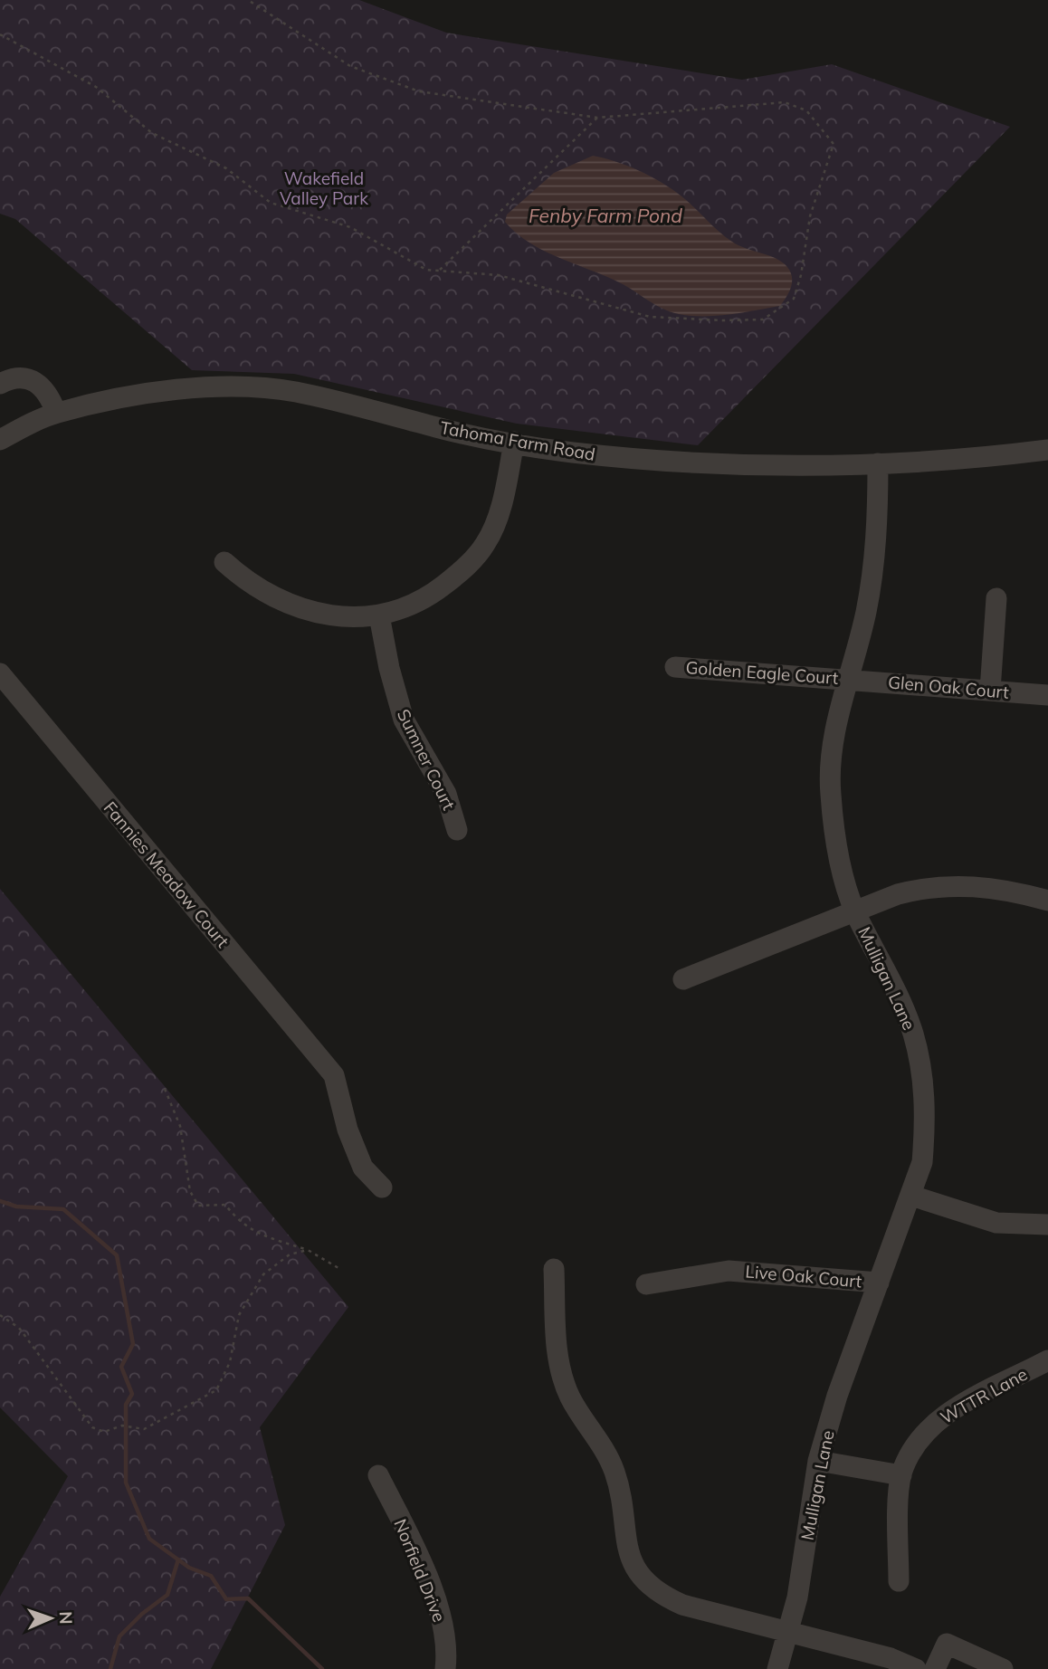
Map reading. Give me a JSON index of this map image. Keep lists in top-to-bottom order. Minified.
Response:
{"streets":{"street":["Tahoma Farm Road","Golden Eagle Court","Glen Oak Court","Sumner Court","Fannies Meadow Court","Mulligan Lane","Live Oak Court","WTTR Lane","Norfield Drive"]},"crossings":[["Tahoma Farm Road","Mulligan Lane"],["Golden Eagle Court","Glen Oak Court"],["Golden Eagle Court","Mulligan Lane"],["Glen Oak Court","Mulligan Lane"],["Mulligan Lane","Live Oak Court"]],"water":["Fenby Farm Pond"],"parks":["Wakefield Valley Park"],"north":"right"}
